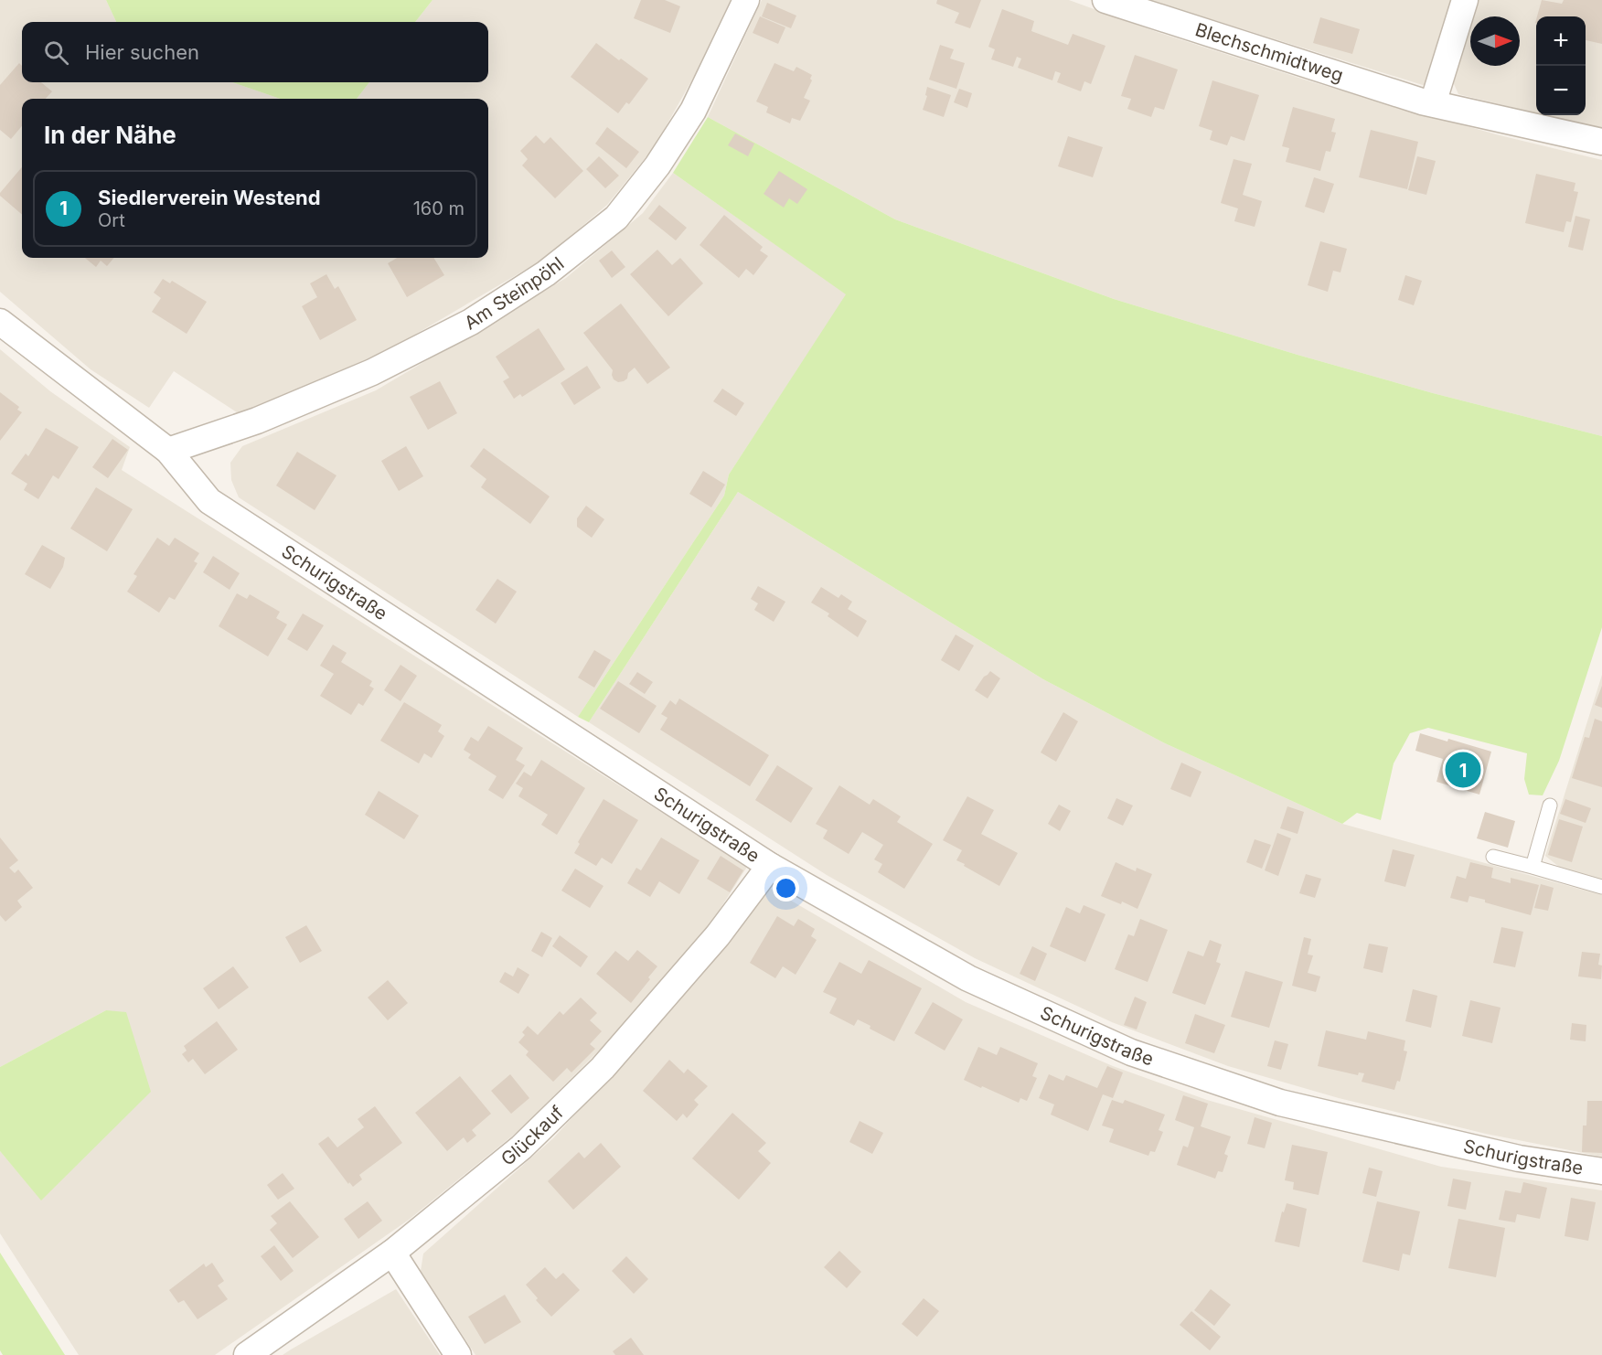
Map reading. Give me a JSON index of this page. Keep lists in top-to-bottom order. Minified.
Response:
{"streets":{"street":["Blechschmidtweg","Am Steinpöhl","Schurigstraße","Glückauf"]},"crossings":[["Am Steinpöhl","Schurigstraße"],["Schurigstraße","Glückauf"]],"north":"right","page":{"map_buttons":["+","−"],"search":"Hier suchen","heading":"In der Nähe","list":[{"mark":"1","name":"Siedlerverein Westend","note":"Ort","value":"160 m"}],"pins":"1"}}
